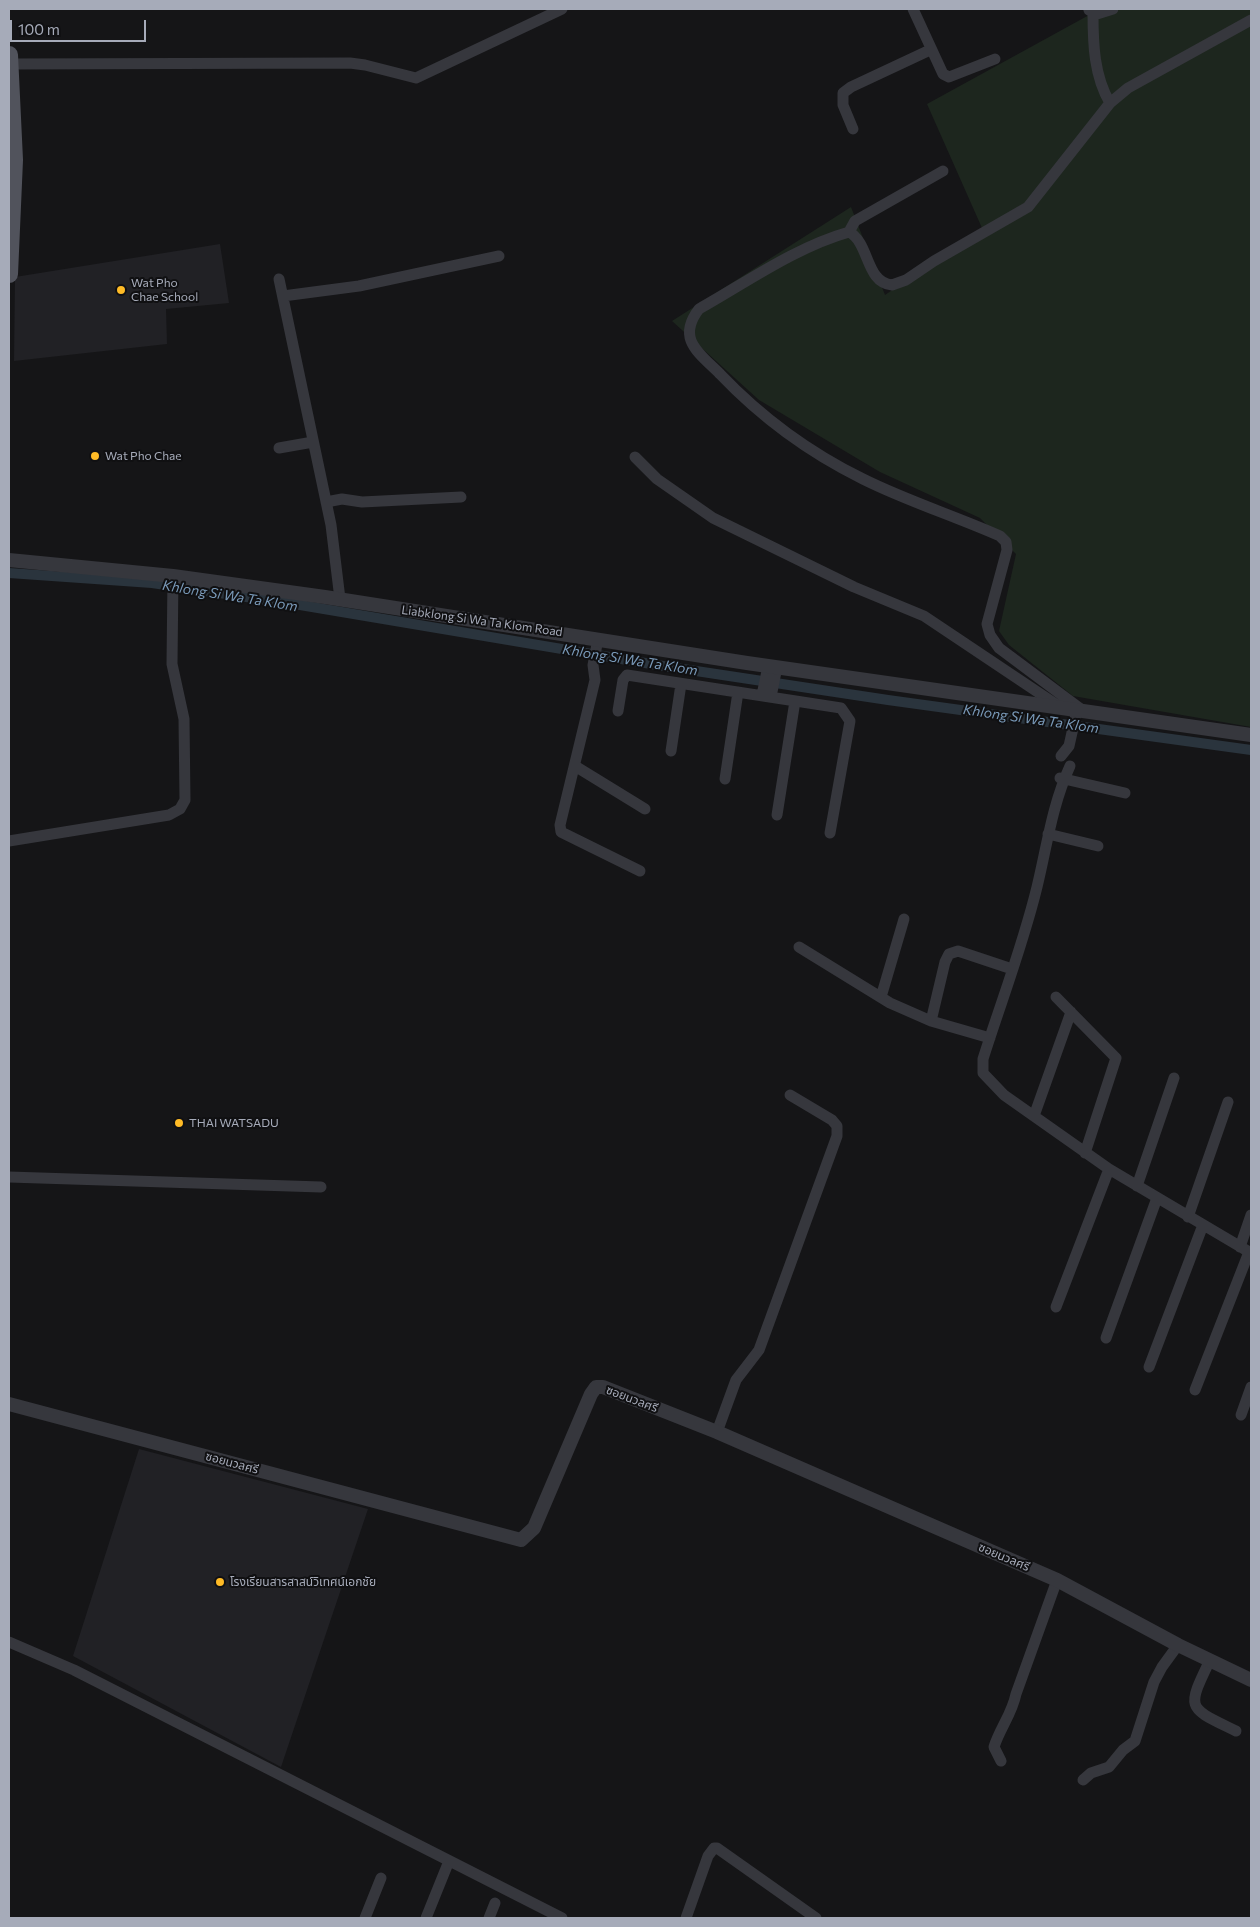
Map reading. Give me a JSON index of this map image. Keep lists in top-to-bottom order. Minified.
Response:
{"streets":{"street":["Liabklong Si Wa Ta Klom Road","ซอยนวลศรี"]},"water":["Khlong Si Wa Ta Klom"],"places":["Wat Pho Chae School","Wat Pho Chae","THAI WATSADU","โรงเรียนสารสาสน์วิเทศน์เอกชัย"],"scale_bar":"100 m"}
